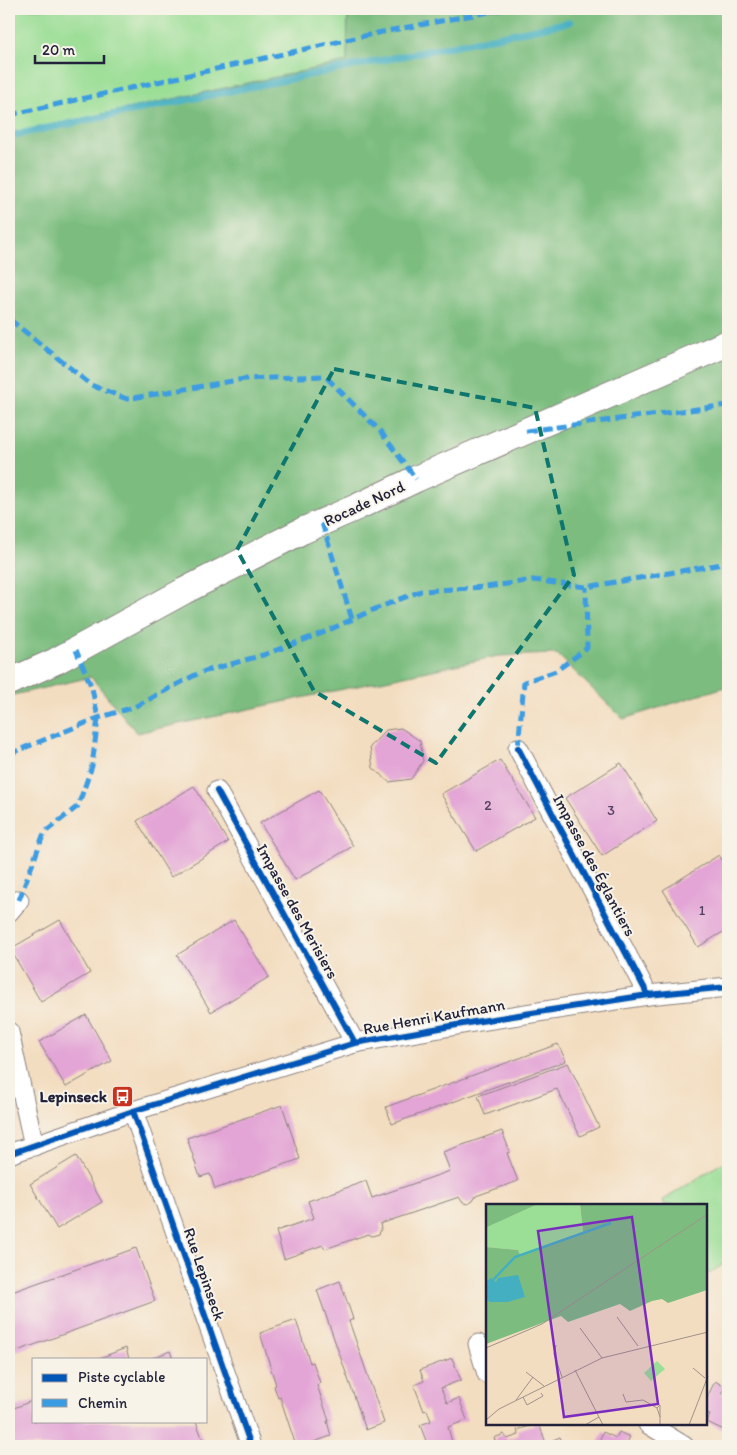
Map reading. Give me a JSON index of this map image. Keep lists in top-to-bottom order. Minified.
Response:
{"streets":{"main road":["Rocade Nord"],"street":["Impasse des Églantiers","Impasse des Merisiers","Rue Henri Kaufmann","Rue Lepinseck"]},"crossings":[["Impasse des Églantiers","Rue Henri Kaufmann"],["Impasse des Merisiers","Rue Henri Kaufmann"],["Rue Henri Kaufmann","Rue Lepinseck"]],"places":{"bus stop":["Lepinseck"]},"house_numbers":["2","3","1"],"legend":["Piste cyclable","Chemin"],"scale_bar":"20 m"}
